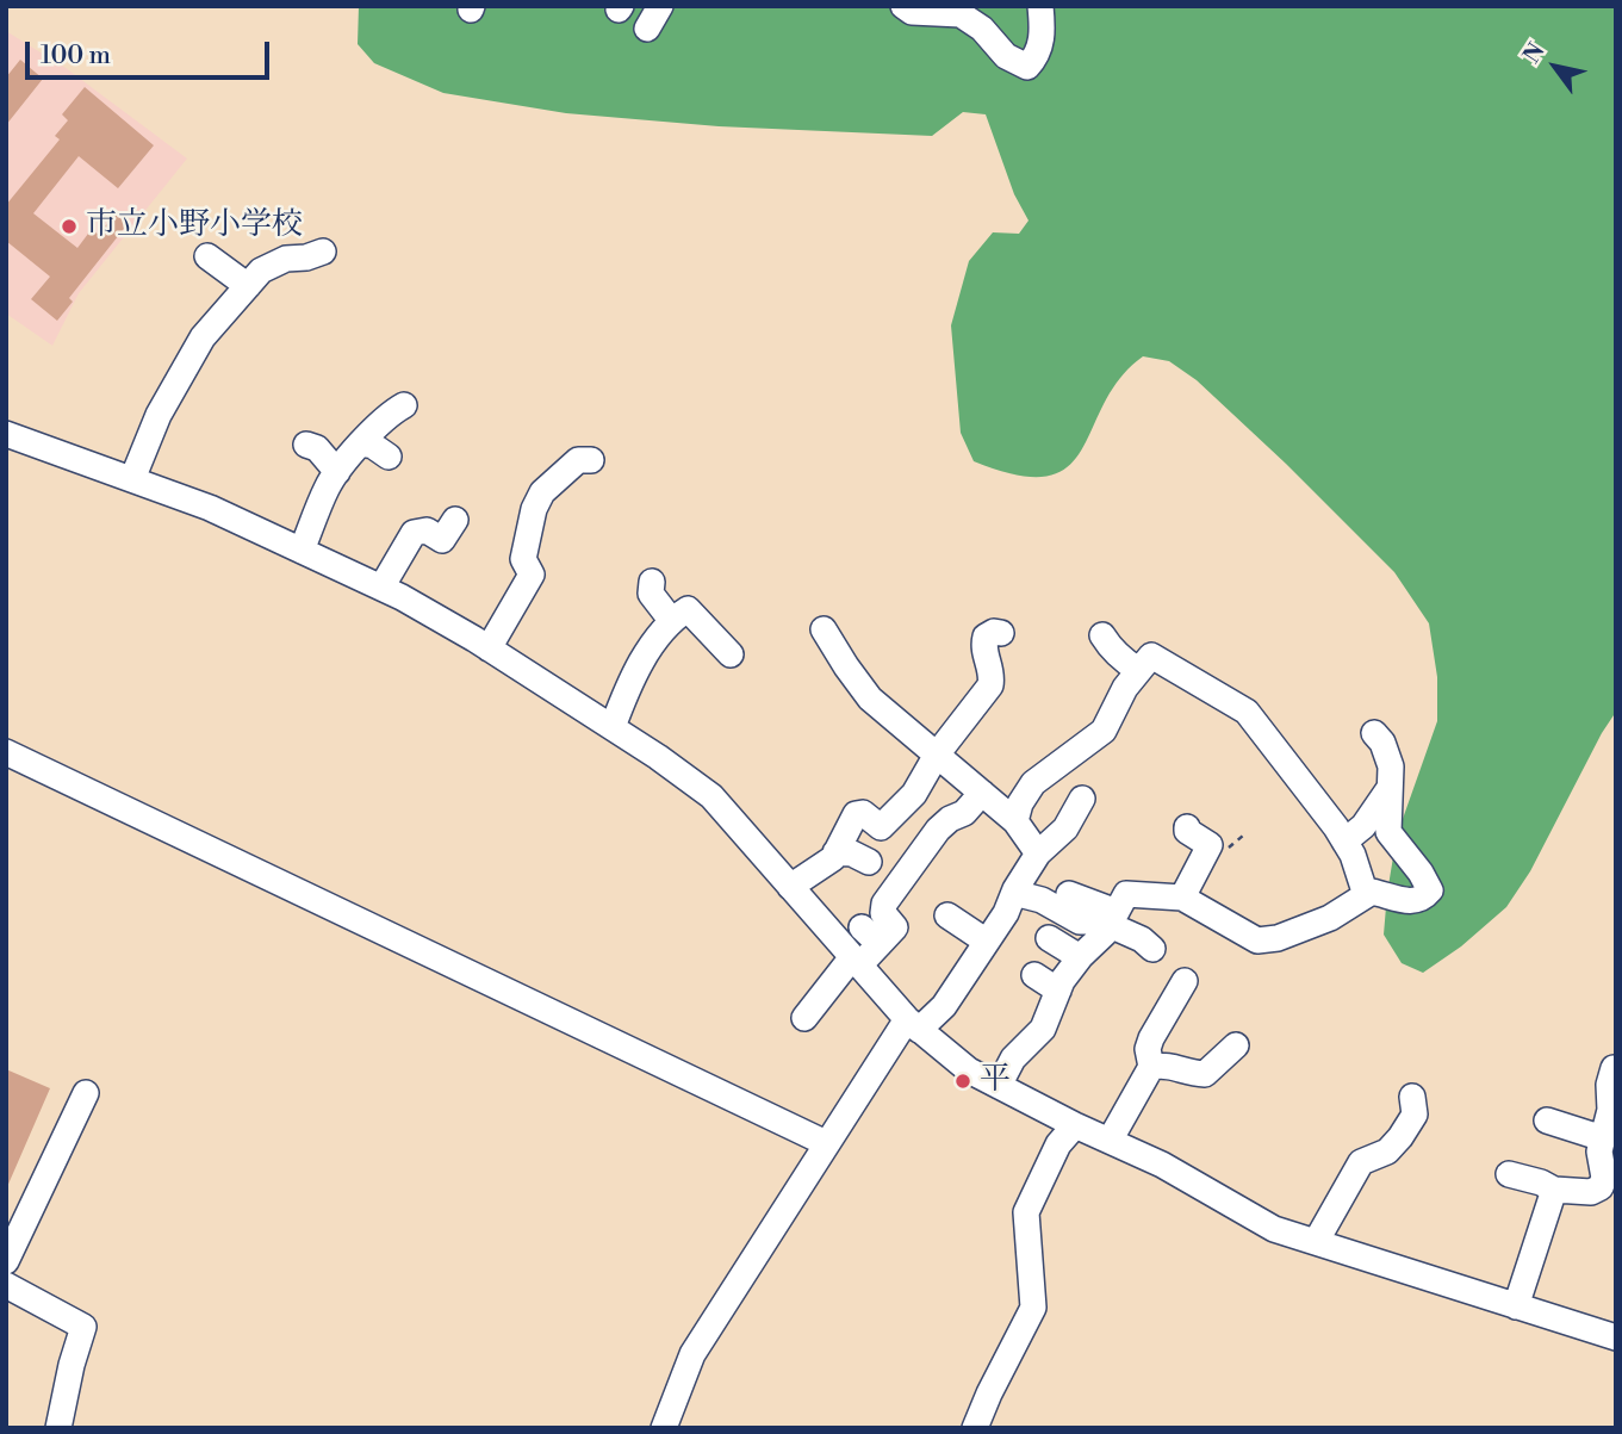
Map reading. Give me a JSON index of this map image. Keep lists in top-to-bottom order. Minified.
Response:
{"places":["市立小野小学校","平"],"scale_bar":"100 m","north":"top left"}
